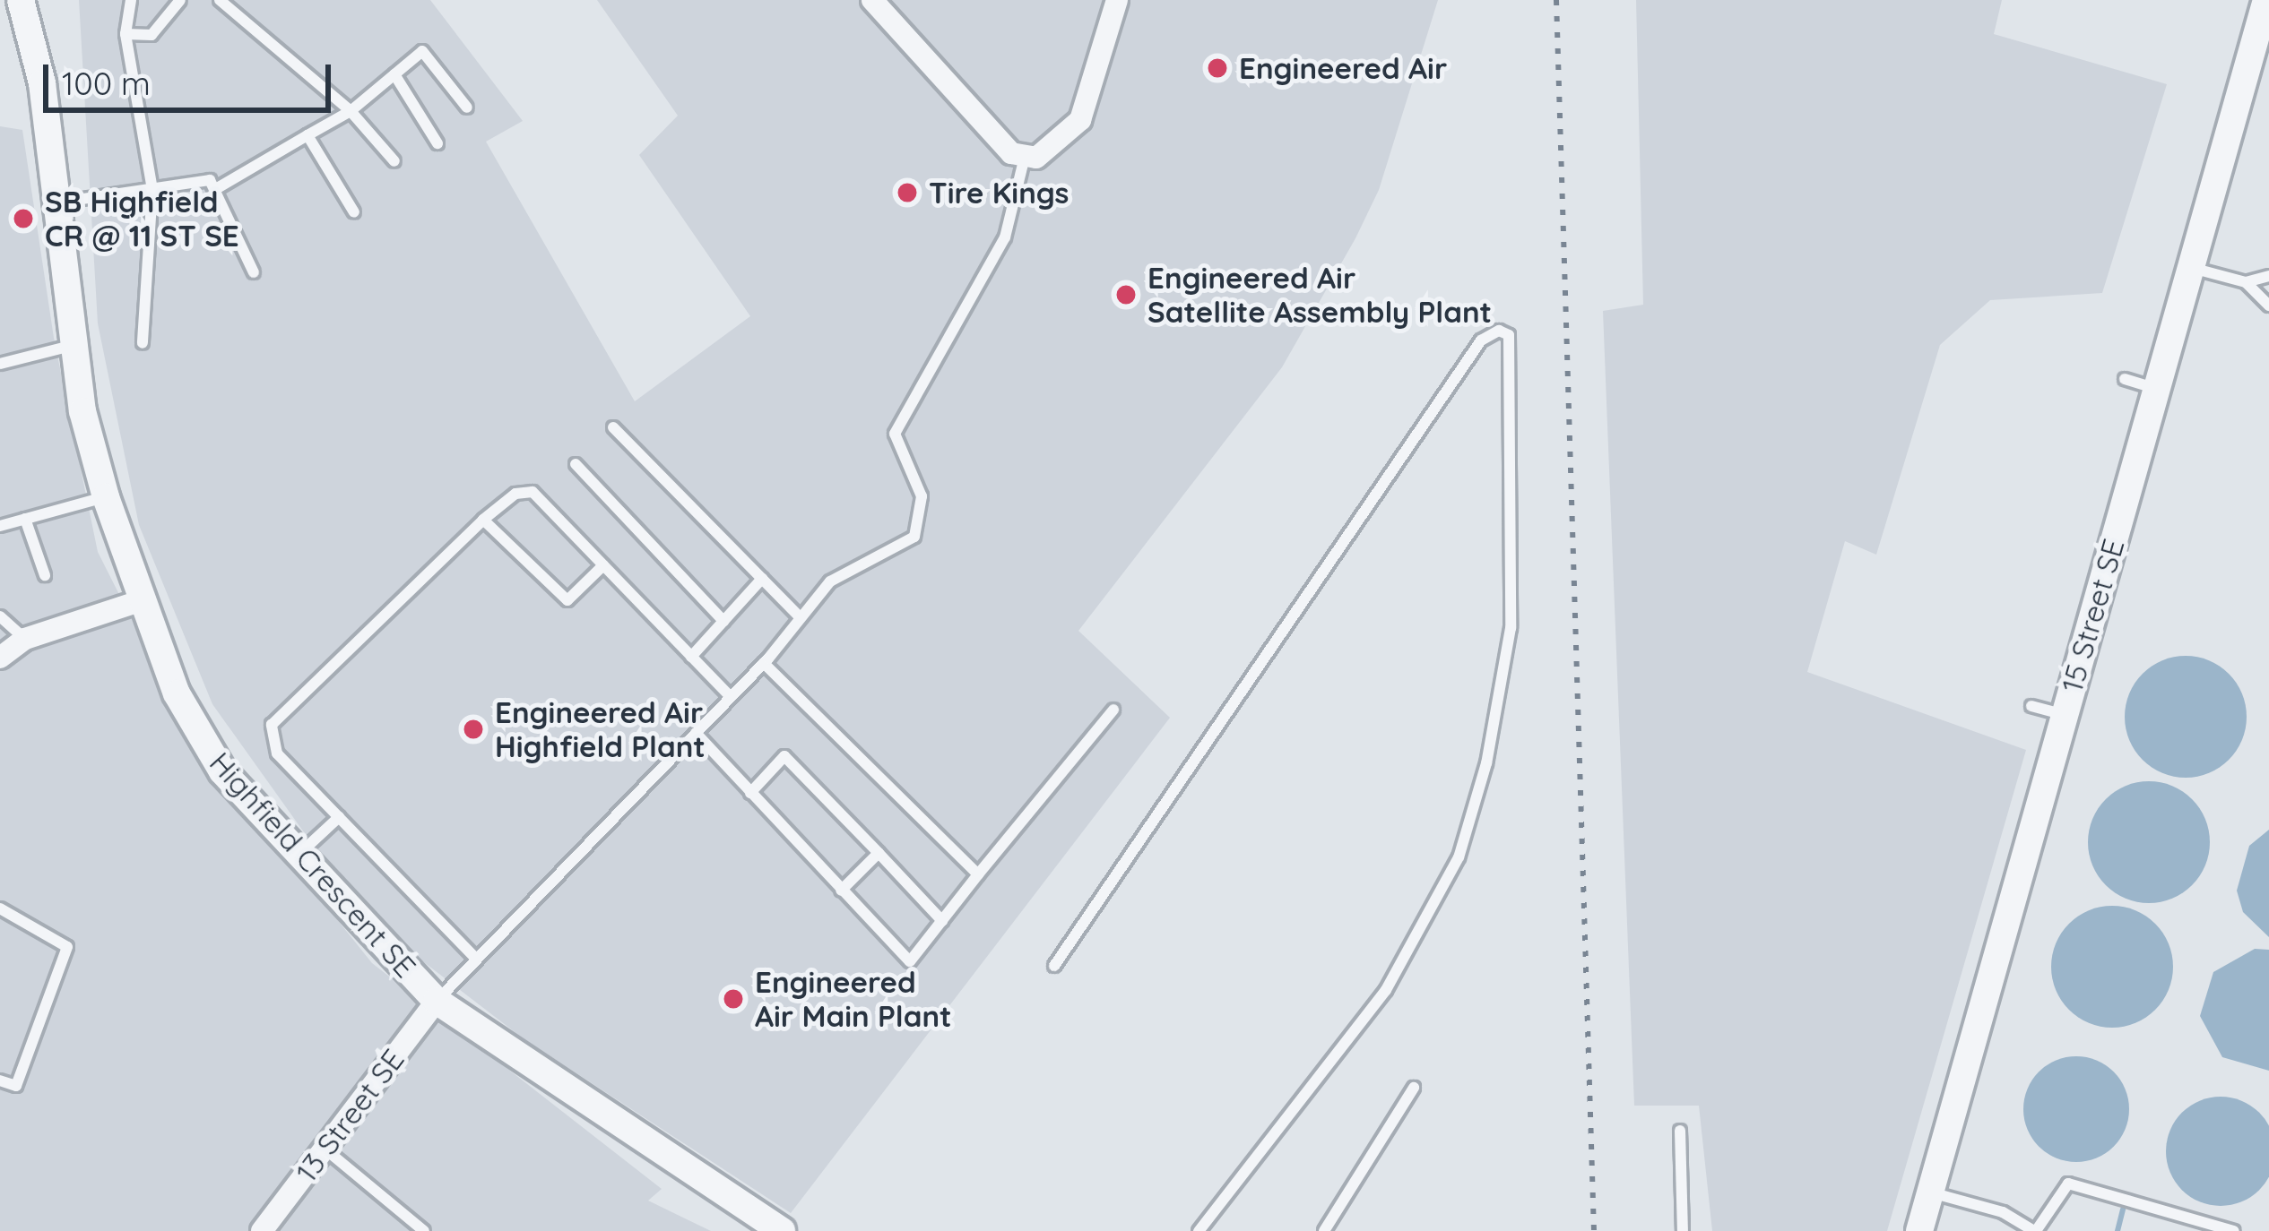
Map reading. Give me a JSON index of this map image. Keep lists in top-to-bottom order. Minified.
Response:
{"streets":{"street":["15 Street SE","Highfield Crescent SE","13 Street SE"]},"crossings":[["Highfield Crescent SE","13 Street SE"]],"places":["Engineered Air","Tire Kings","SB Highfield CR @ 11 ST SE","Engineered Air Satellite Assembly Plant","Engineered Air Highfield Plant","Engineered Air Main Plant"],"scale_bar":"100 m"}
